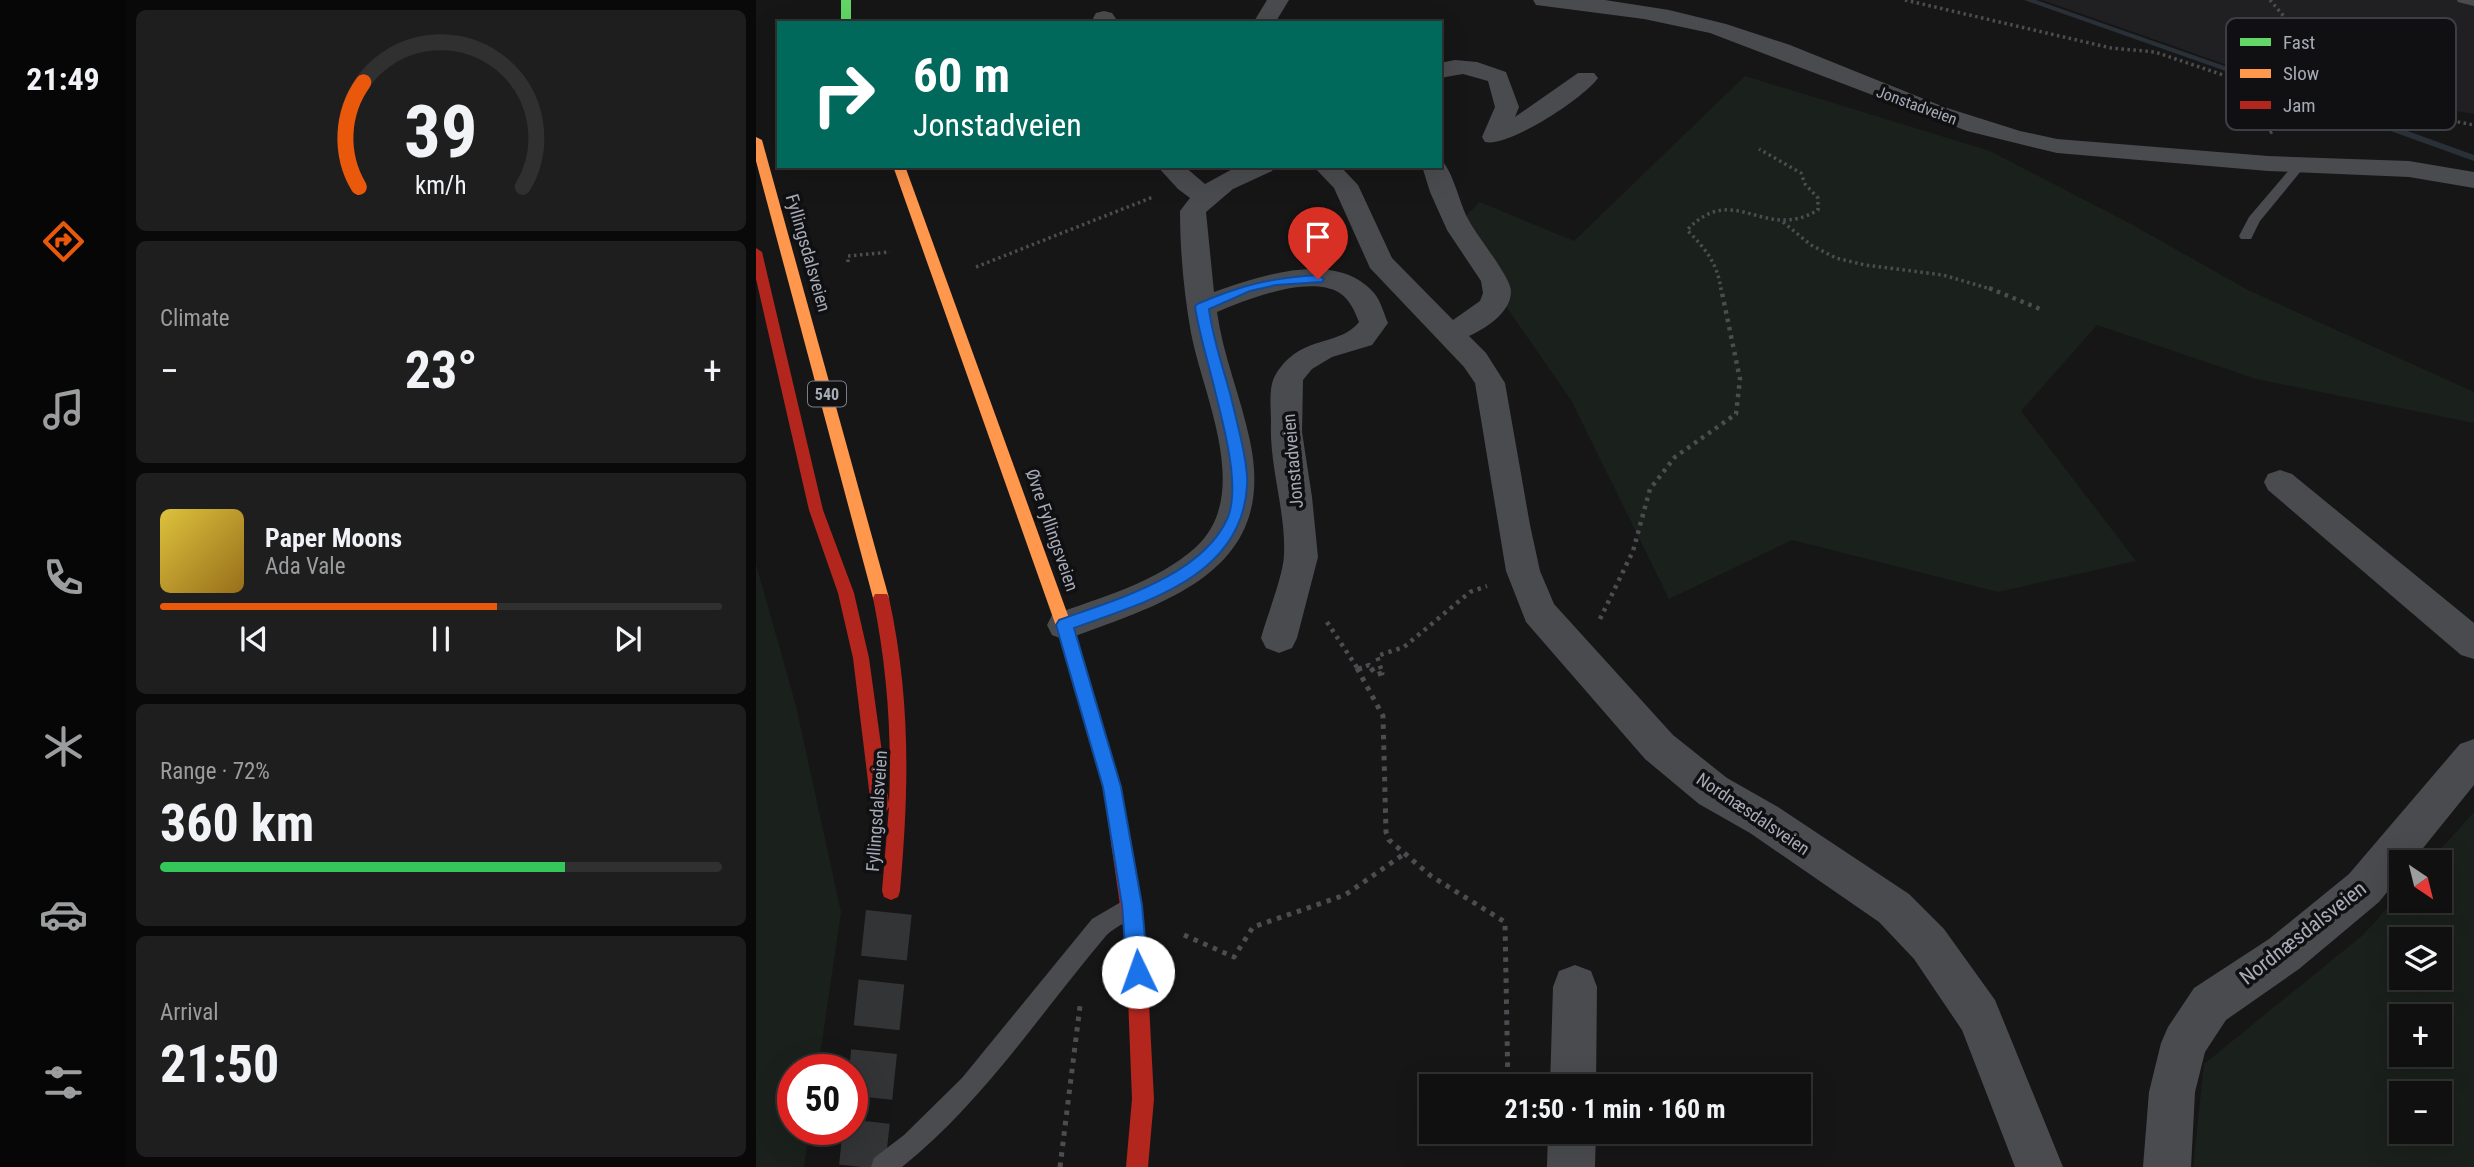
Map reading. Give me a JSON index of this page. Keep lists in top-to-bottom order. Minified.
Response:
{"streets":{"main road":["Fyllingsdalsveien","540","Øvre Fyllingsveien"],"street":["Jonstadveien","Nordnæsdalsveien"]},"legend":["Fast","Slow","Jam"],"north":"bottom right","page":{"tabs":"21:49","turn":["60 m","Jonstadveien"],"tile":["Climate",["Range · 72%","360 km"],["Arrival","21:50"]],"heat":["−","23°","+"],"song":["Paper Moons","Ada Vale"],"map_buttons":["+","−"],"limit":"50","trip":"21:50 · 1 min · 160 m","gauge":["39","km/h"]}}
